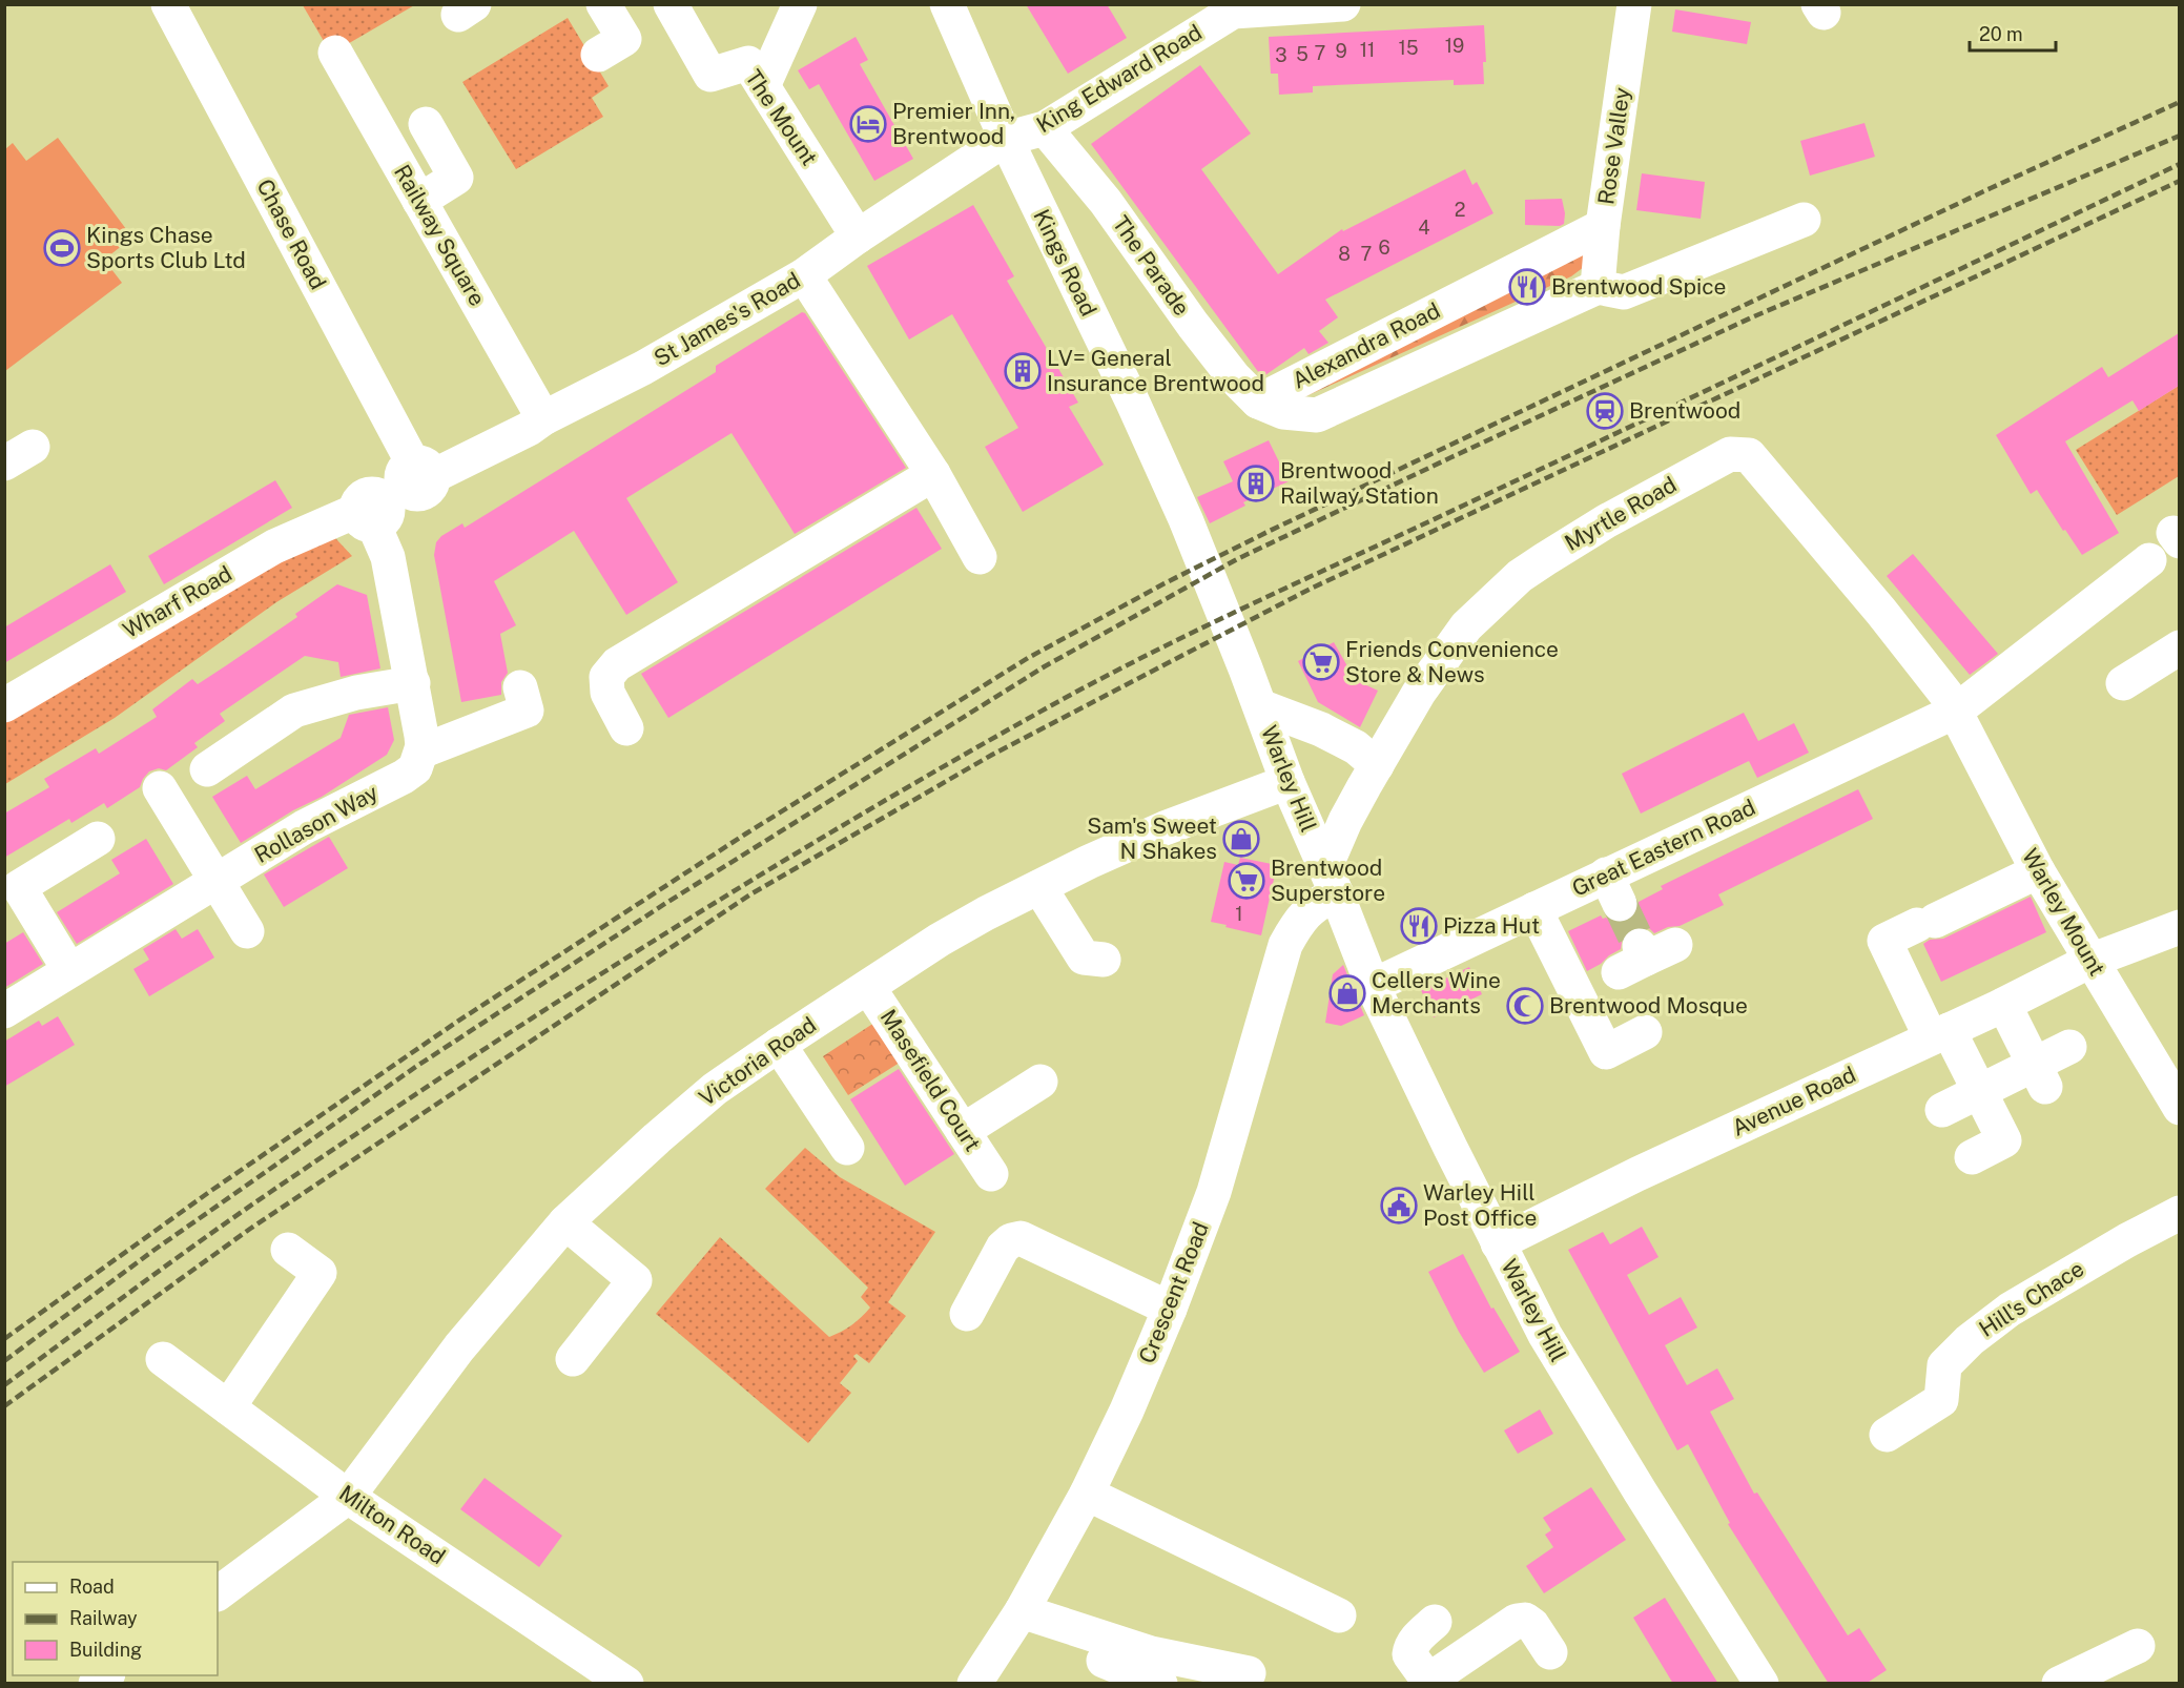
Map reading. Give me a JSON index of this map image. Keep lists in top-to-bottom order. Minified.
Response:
{"streets":{"street":["King Edward Road","The Mount","Rose Valley","Chase Road","Railway Square","Kings Road","The Parade","St James's Road","Alexandra Road","Myrtle Road","Wharf Road","Warley Hill","Rollason Way","Great Eastern Road","Warley Mount","Victoria Road","Masefield Court","Avenue Road","Crescent Road","Hill's Chace","Milton Road"]},"crossings":[["King Edward Road","Kings Road"],["King Edward Road","The Parade"],["King Edward Road","St James's Road"],["The Mount","St James's Road"],["Rose Valley","Alexandra Road"],["Chase Road","St James's Road"],["Chase Road","Wharf Road"],["Railway Square","St James's Road"],["Kings Road","St James's Road"],["Kings Road","Warley Hill"],["The Parade","Alexandra Road"],["St James's Road","Wharf Road"],["Myrtle Road","Warley Hill"],["Myrtle Road","Great Eastern Road"],["Myrtle Road","Warley Mount"],["Myrtle Road","Crescent Road"],["Warley Hill","Great Eastern Road"],["Warley Hill","Victoria Road"],["Warley Hill","Avenue Road"],["Warley Hill","Crescent Road"],["Great Eastern Road","Warley Mount"],["Warley Mount","Avenue Road"],["Victoria Road","Masefield Court"],["Victoria Road","Milton Road"]],"places":{"hotel":["Premier Inn, Brentwood"],"sports":["Kings Chase Sports Club Ltd"],"restaurant":["Brentwood Spice","Pizza Hut"],"building":["LV= General Insurance Brentwood","Brentwood Railway Station"],"station":["Brentwood"],"supermarket":["Friends Convenience Store & News","Brentwood Superstore"],"shop":["Sam's Sweet N Shakes","Cellers Wine Merchants"],"mosque":["Brentwood Mosque"],"public building":["Warley Hill Post Office"]},"house_numbers":["19","15","11","9","7","5","3","2","4","6","8","7","1"],"legend":["Road","Railway","Building"],"scale_bar":"20 m"}
